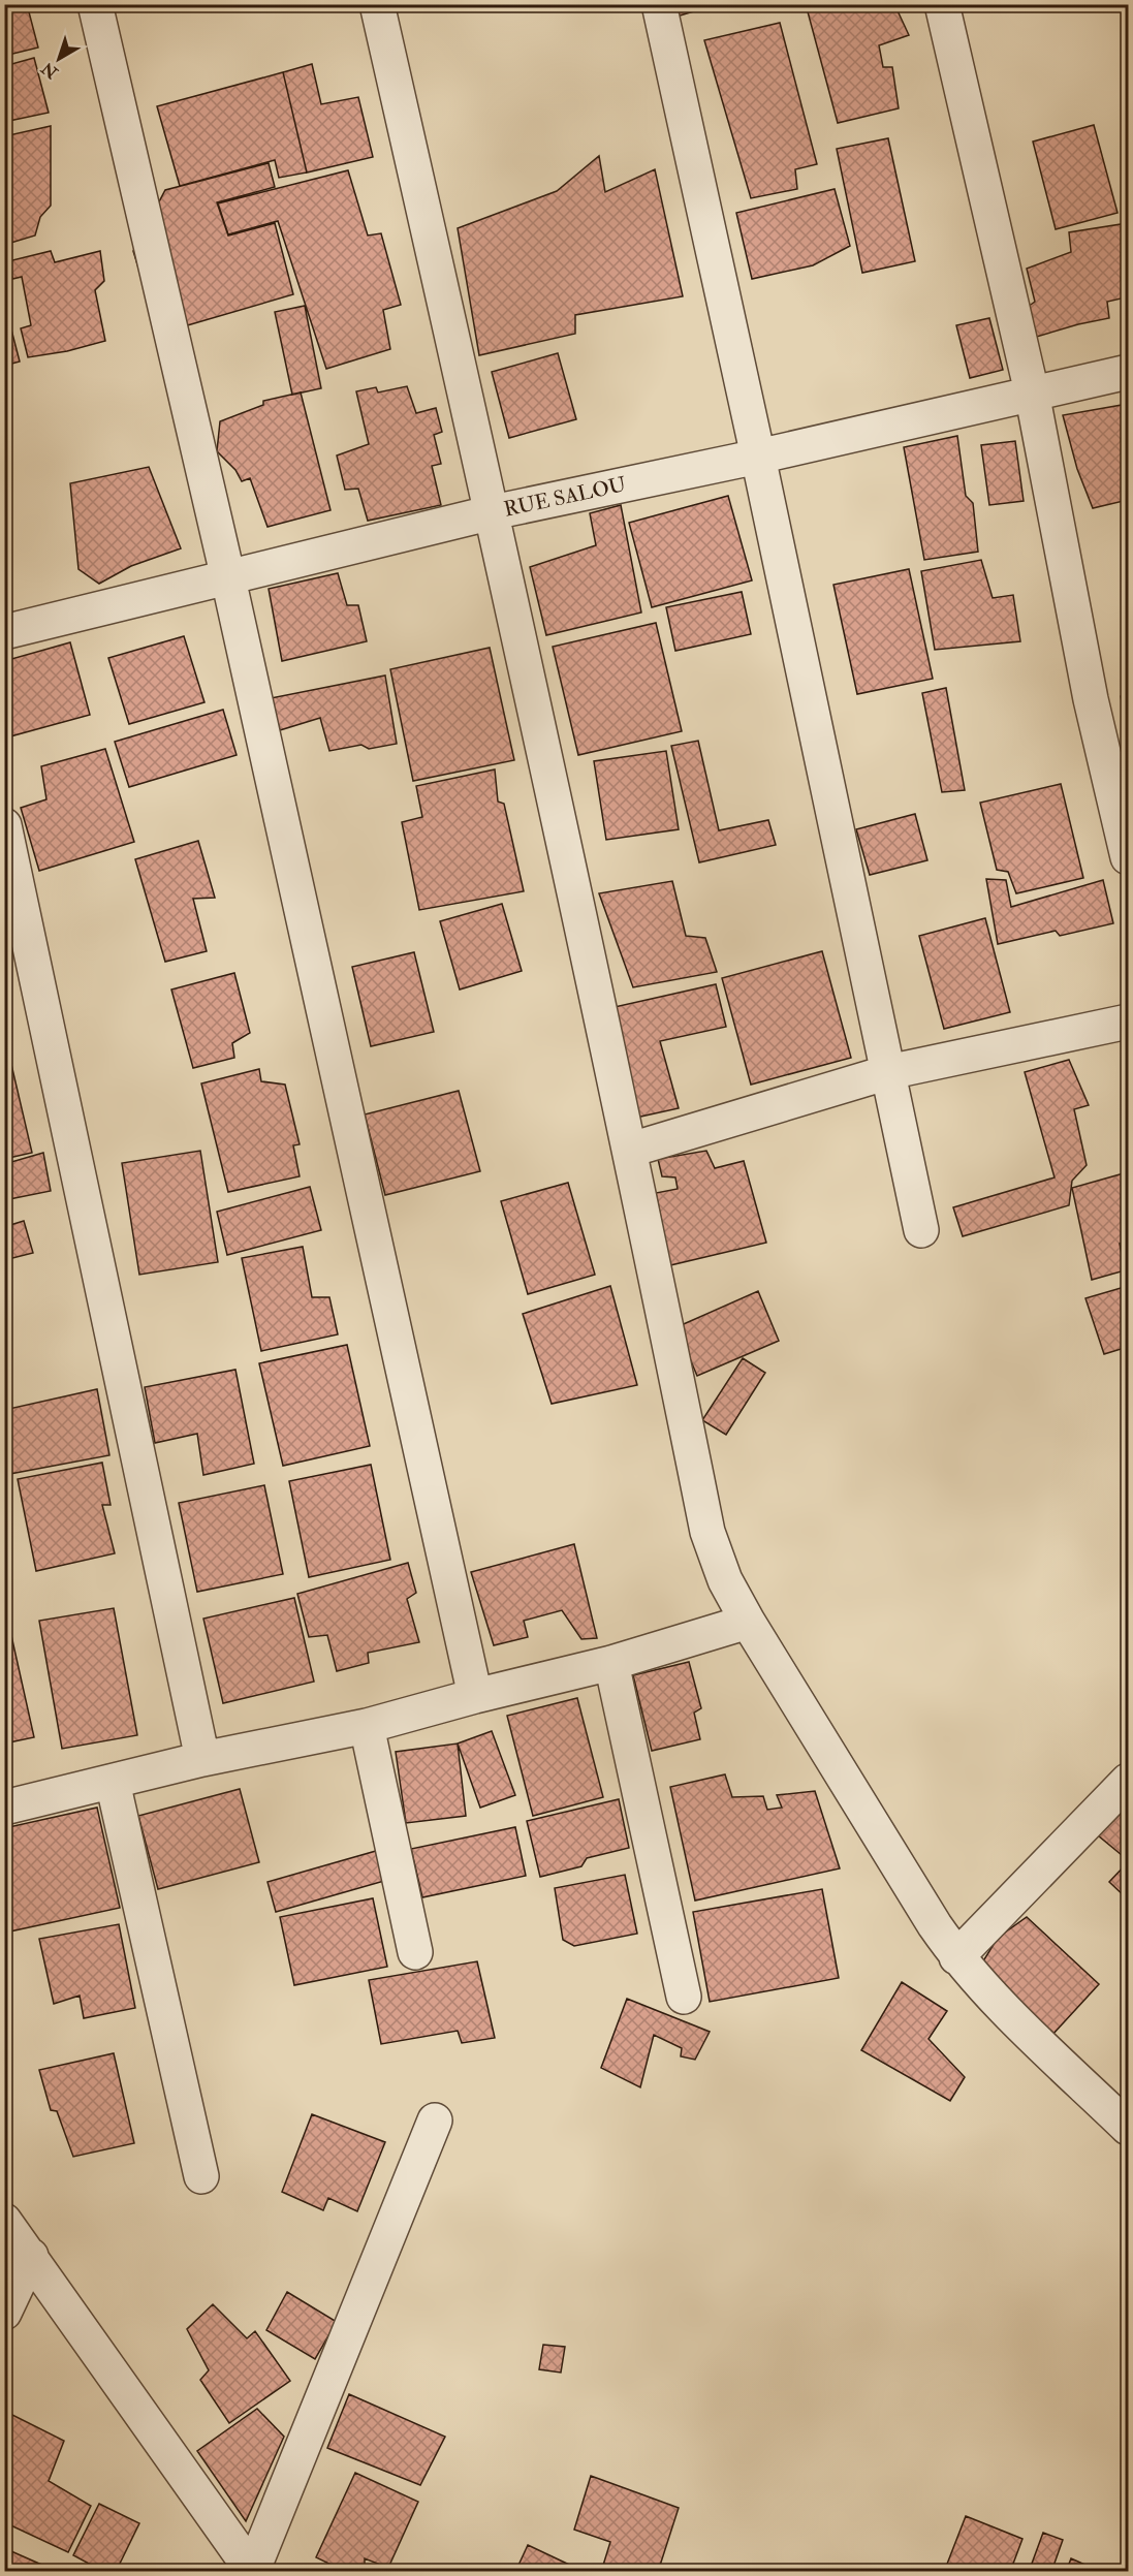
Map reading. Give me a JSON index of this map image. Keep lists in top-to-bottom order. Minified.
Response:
{"streets":{"street":["RUE SALOU"]},"north":"bottom left"}
